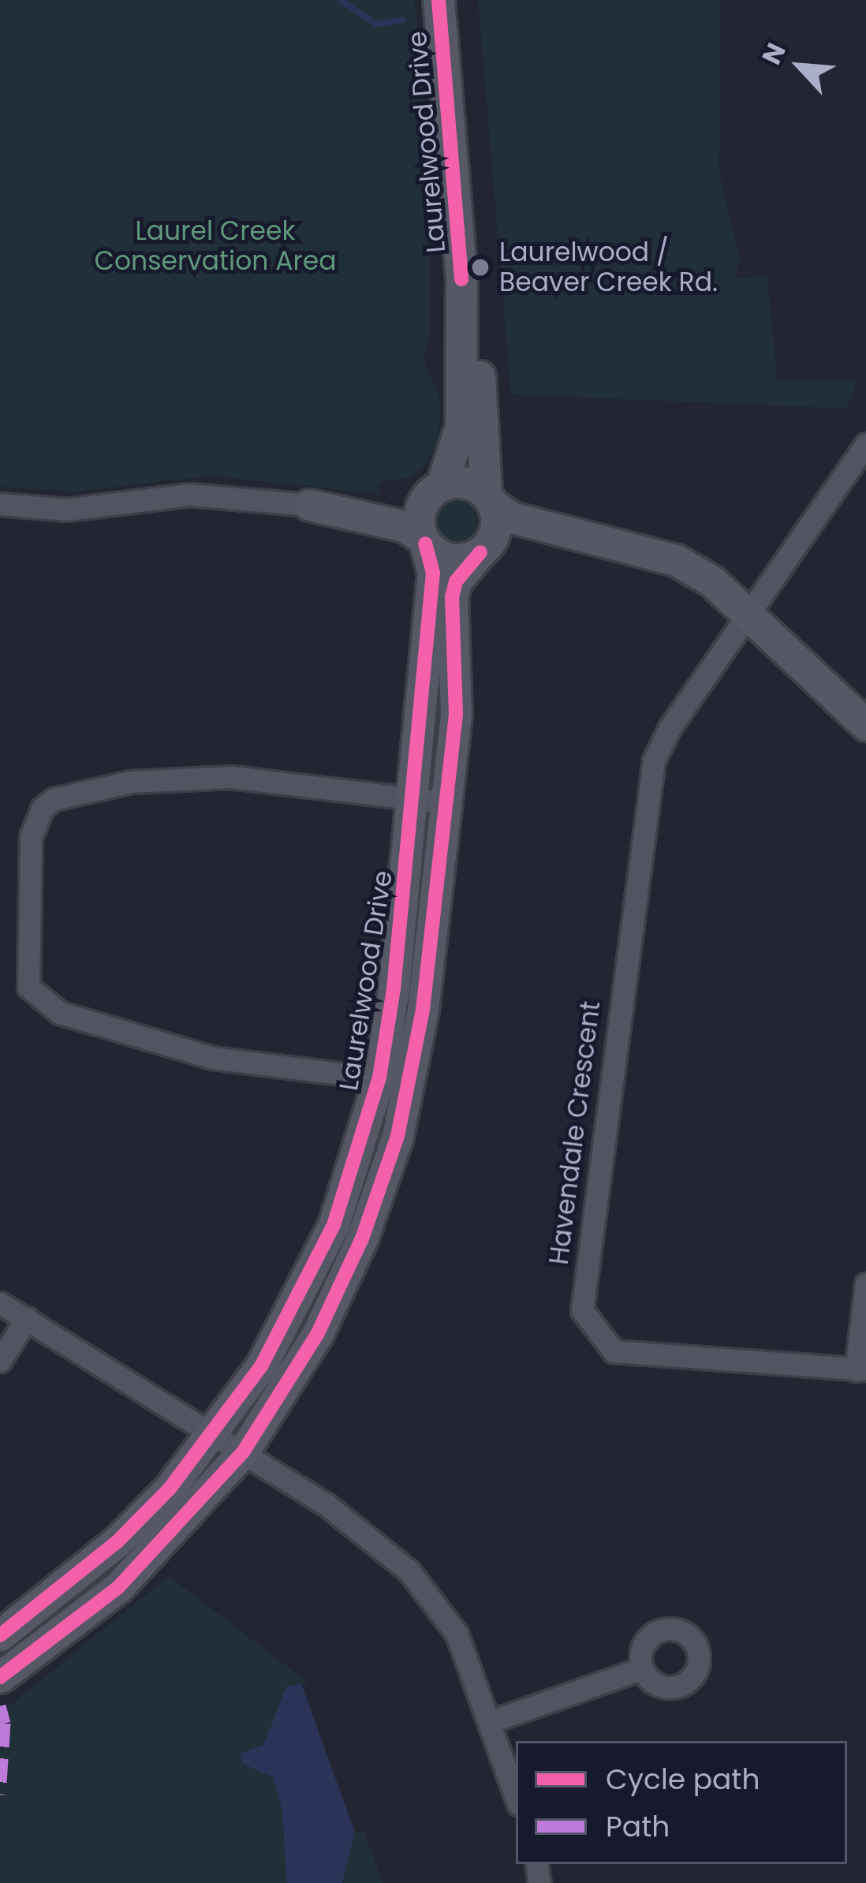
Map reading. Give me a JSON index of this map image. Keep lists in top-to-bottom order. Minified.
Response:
{"streets":{"street":["Laurelwood Drive","Havendale Crescent"]},"parks":["Laurel Creek Conservation Area"],"places":["Laurelwood / Beaver Creek Rd."],"legend":["Cycle path","Path"],"north":"top left"}
